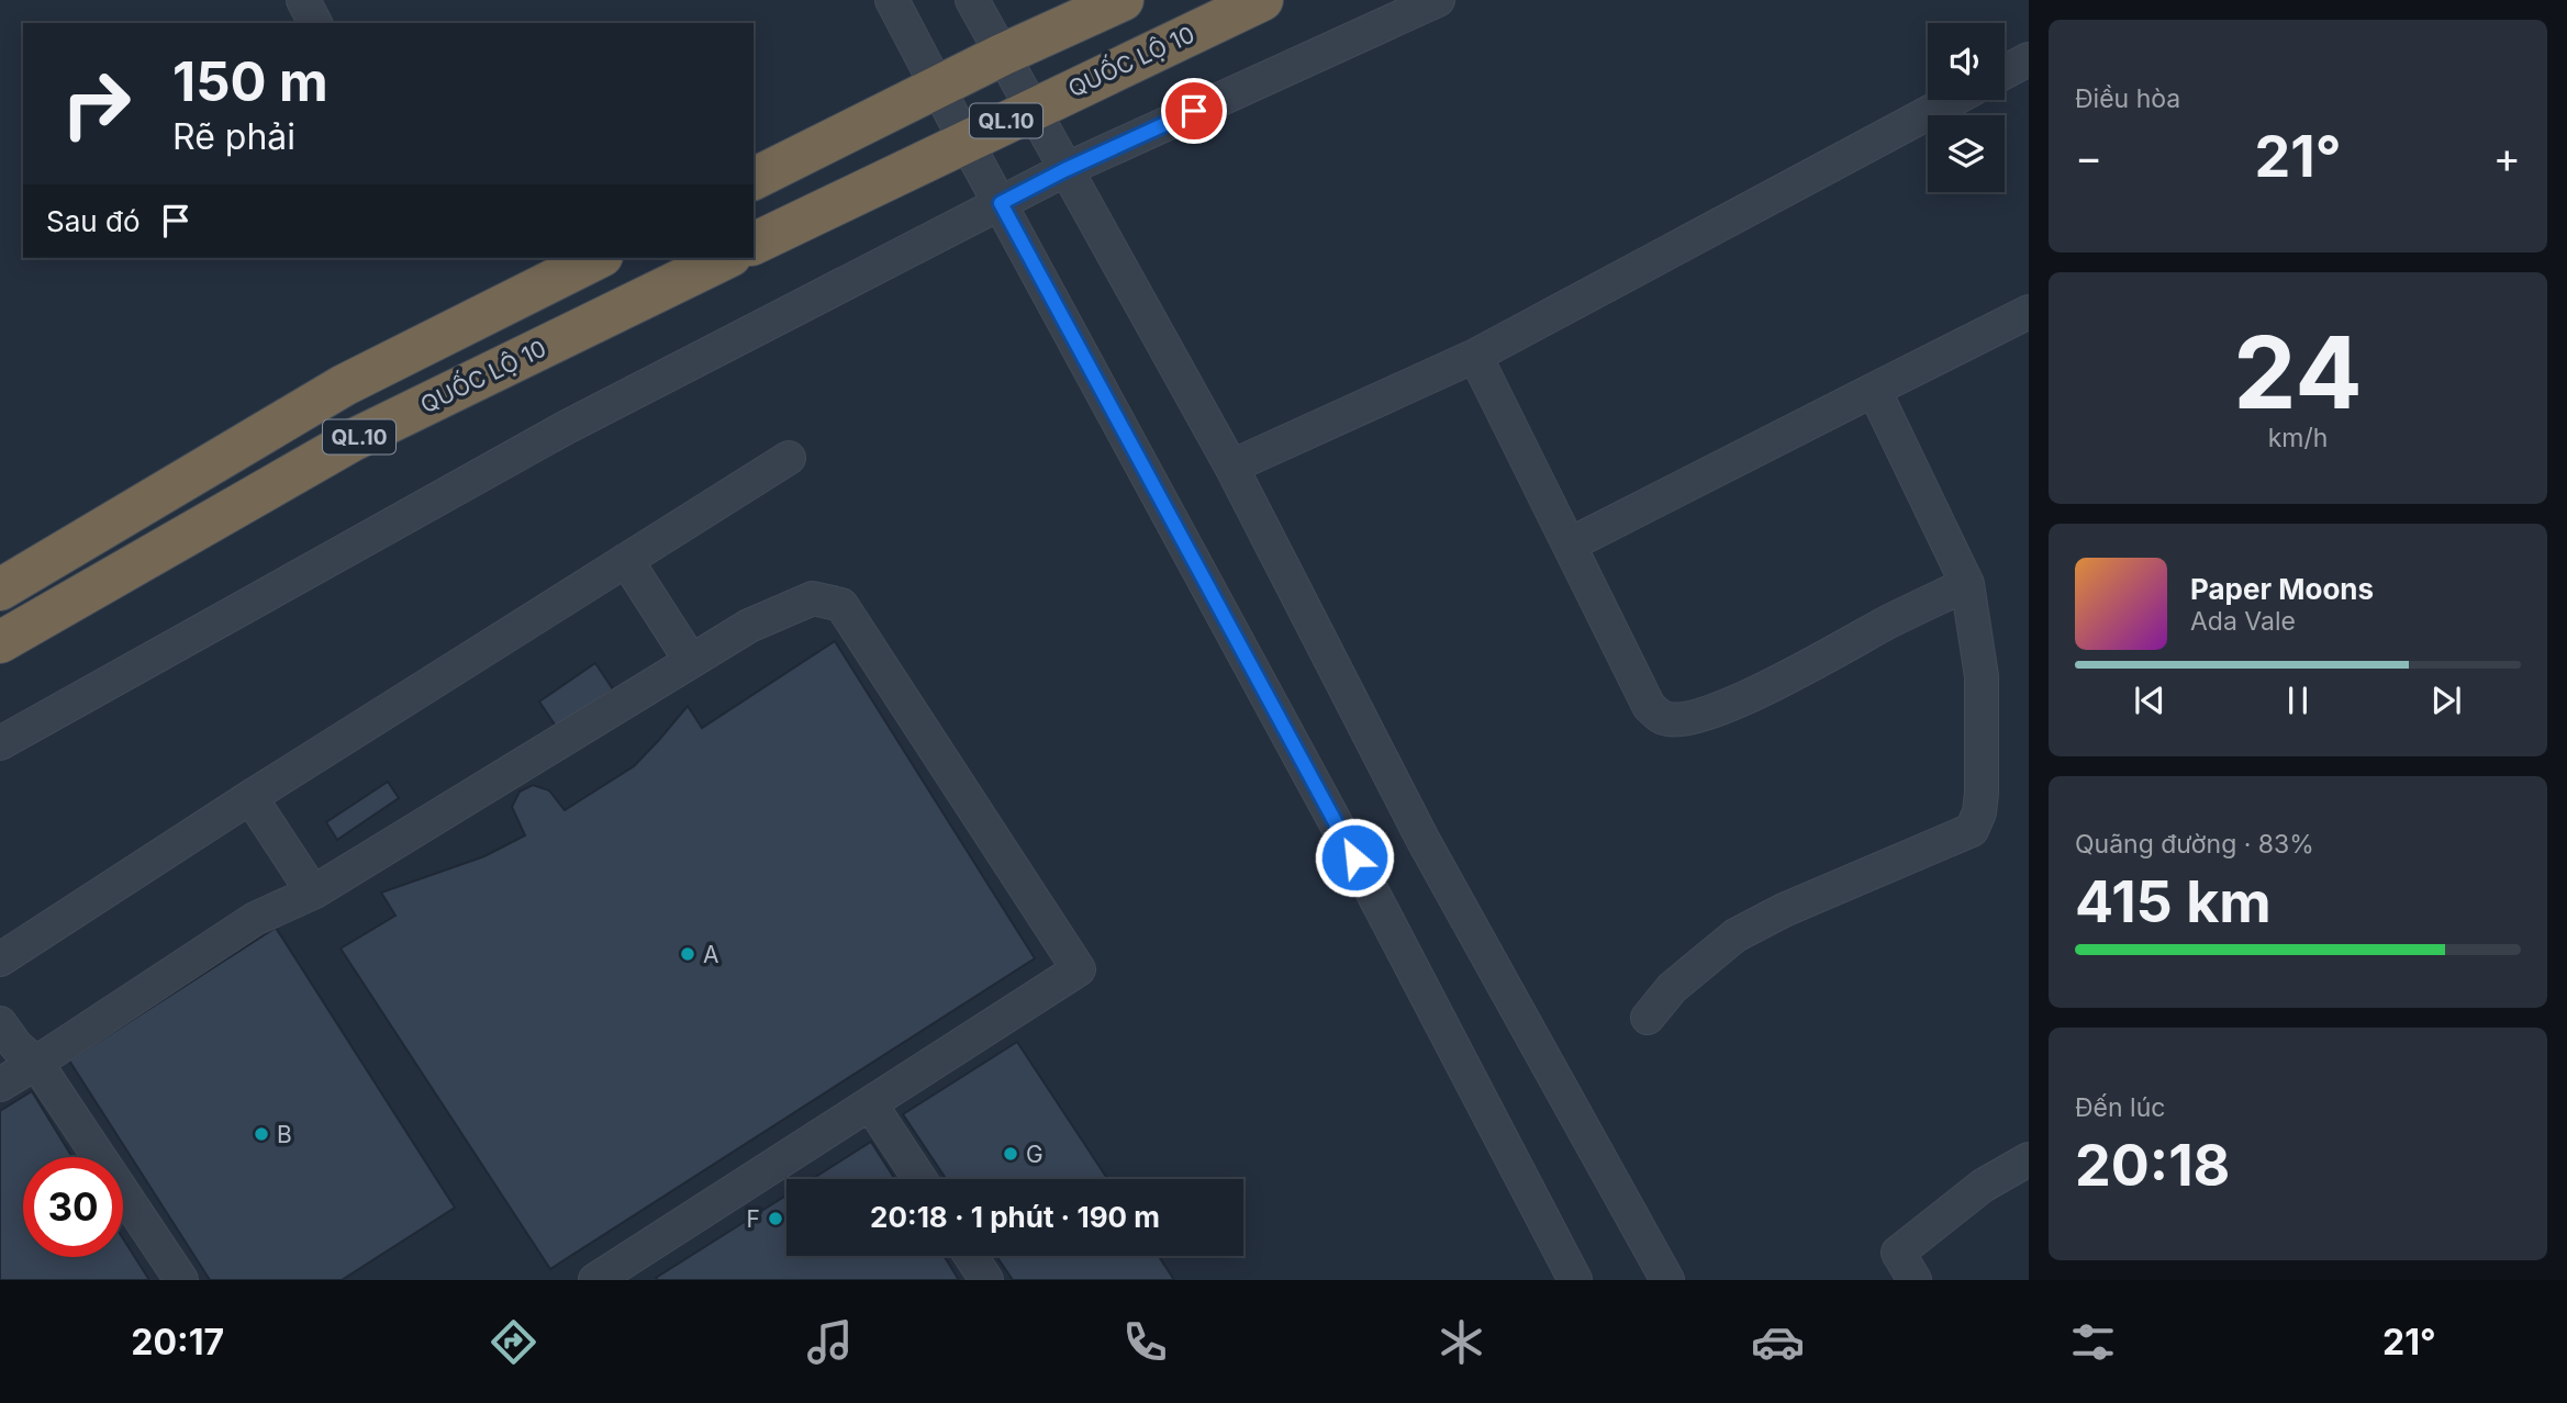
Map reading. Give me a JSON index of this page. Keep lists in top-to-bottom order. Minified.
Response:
{"streets":{"highway":["QUỐC LỘ 10","QL.10"]},"places":["A","B","G","F"],"page":{"tile":["Điều hòa",["24","km/h"],["Quãng đường · 83%","415 km"],["Đến lúc","20:18"]],"turn":["150 m","Rẽ phải"],"heat":["−","21°","+"],"then":"Sau đó","song":["Paper Moons","Ada Vale"],"limit":"30","trip":"20:18 · 1 phút · 190 m","tabs":["20:17","21°"]}}
